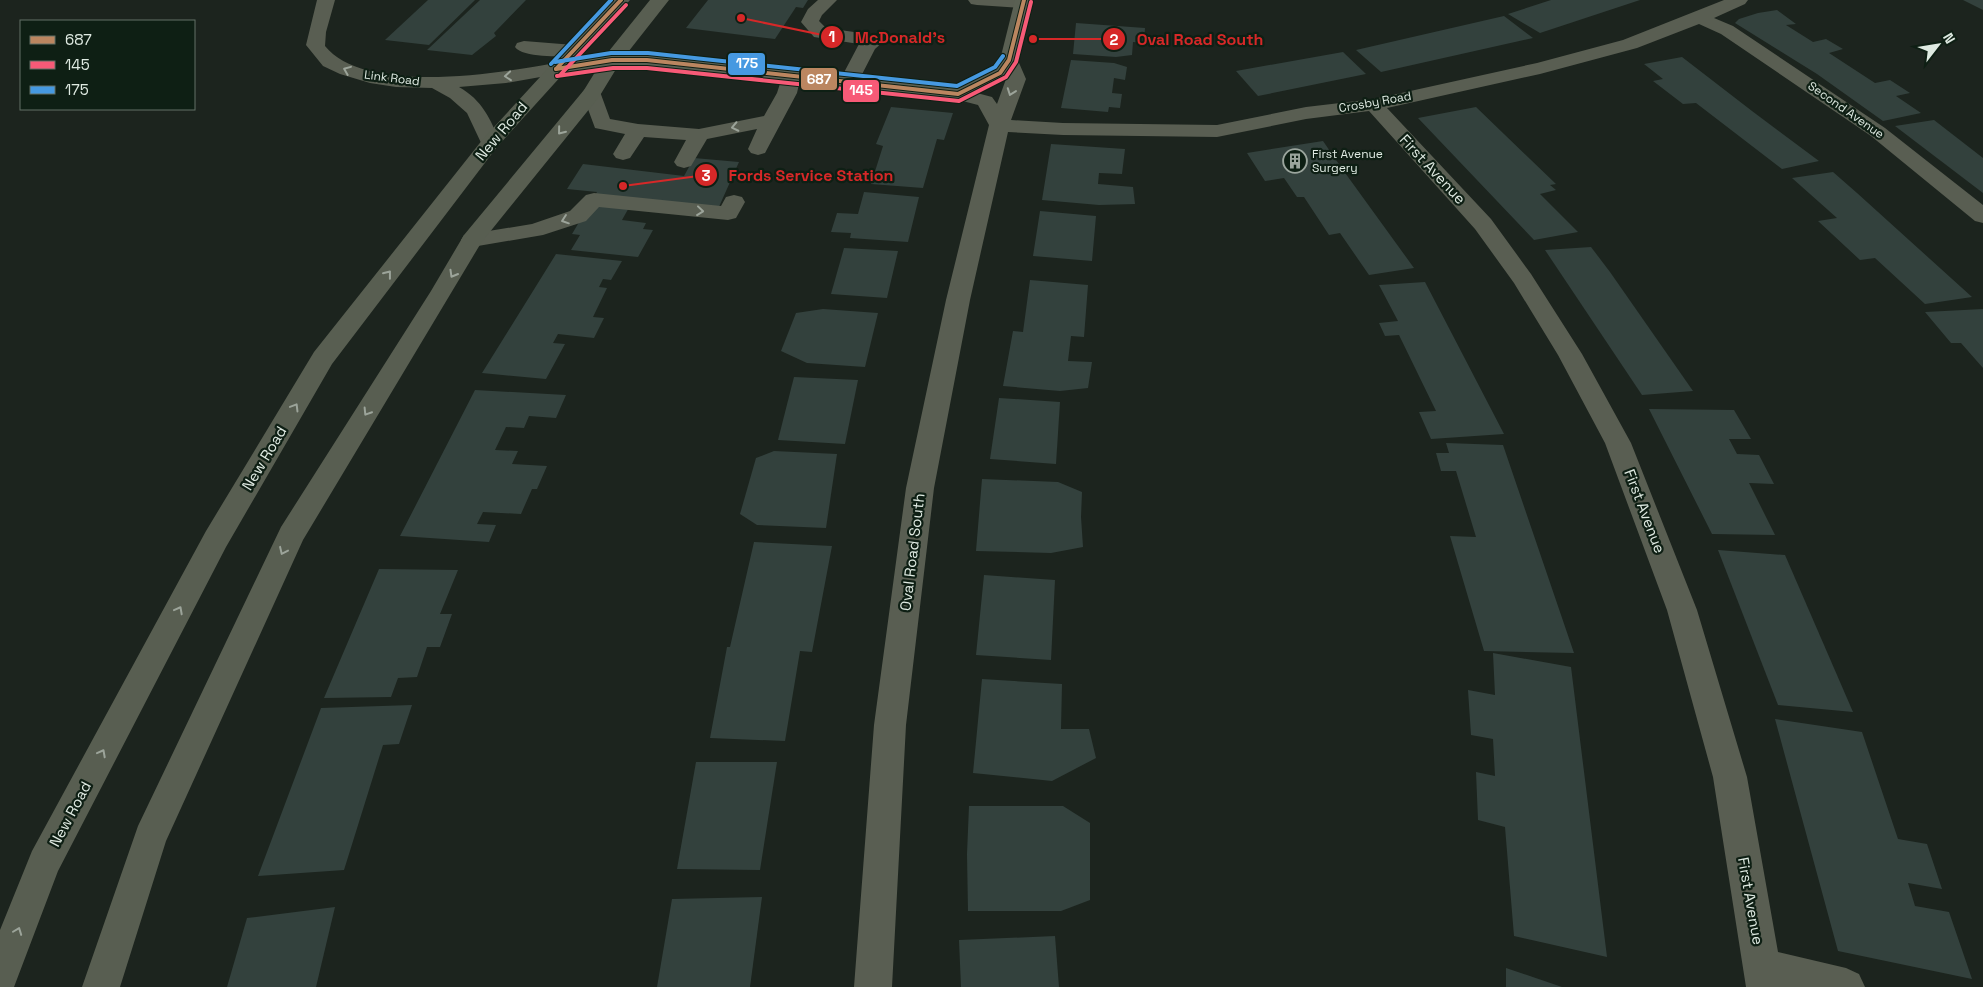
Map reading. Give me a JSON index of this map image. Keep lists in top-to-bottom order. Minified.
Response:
{"streets":{"main road":["New Road"],"street":["Link Road","Crosby Road","Second Avenue","First Avenue","Oval Road South"]},"crossings":[["Link Road","New Road"],["Crosby Road","Second Avenue"],["Crosby Road","First Avenue"],["Crosby Road","Oval Road South"]],"one_way":["Link Road"],"places":{"other":["McDonald's","Oval Road South","Fords Service Station"],"building":["First Avenue Surgery"]},"lines":["transit line 687","transit line 175","transit line 145"],"legend":["687","145","175"],"north":"top right"}
